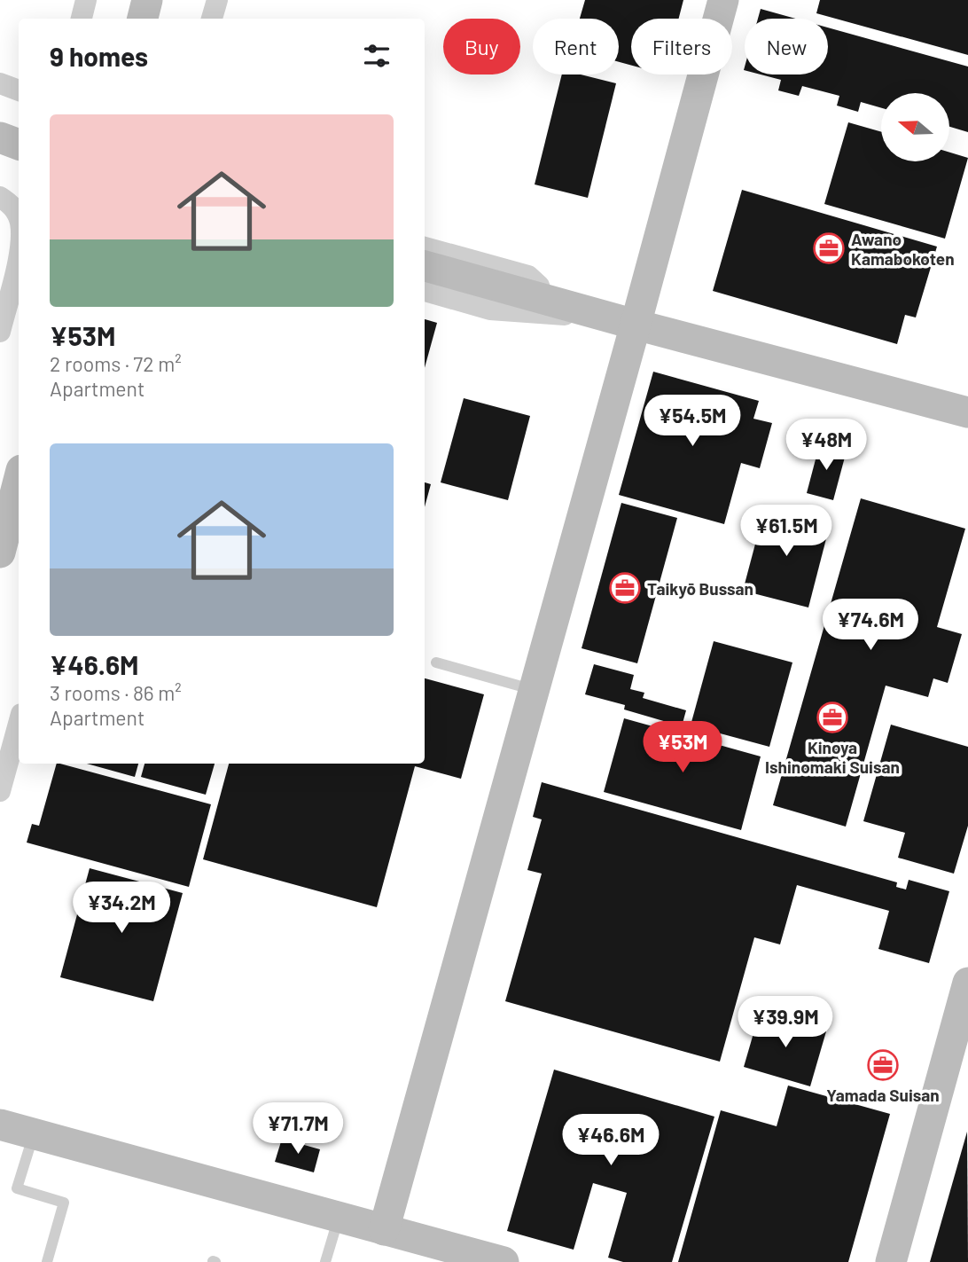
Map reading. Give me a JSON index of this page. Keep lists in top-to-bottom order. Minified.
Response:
{"places":{"office":["Awano Kamabokoten","Taikyō Bussan","Kinoya Ishinomaki Suisan","Yamada Suisan"]},"north":"left","page":{"chip":["Buy","Rent","Filters","New"],"heading":"9 homes","list":[{"name":"¥53M","note":"2 rooms · 72 m² · Apartment"},{"name":"¥46.6M","note":"3 rooms · 86 m² · Apartment"}],"price":["¥54.5M","¥48M","¥61.5M","¥74.6M","¥53M","¥34.2M","¥39.9M","¥71.7M","¥46.6M"]}}
